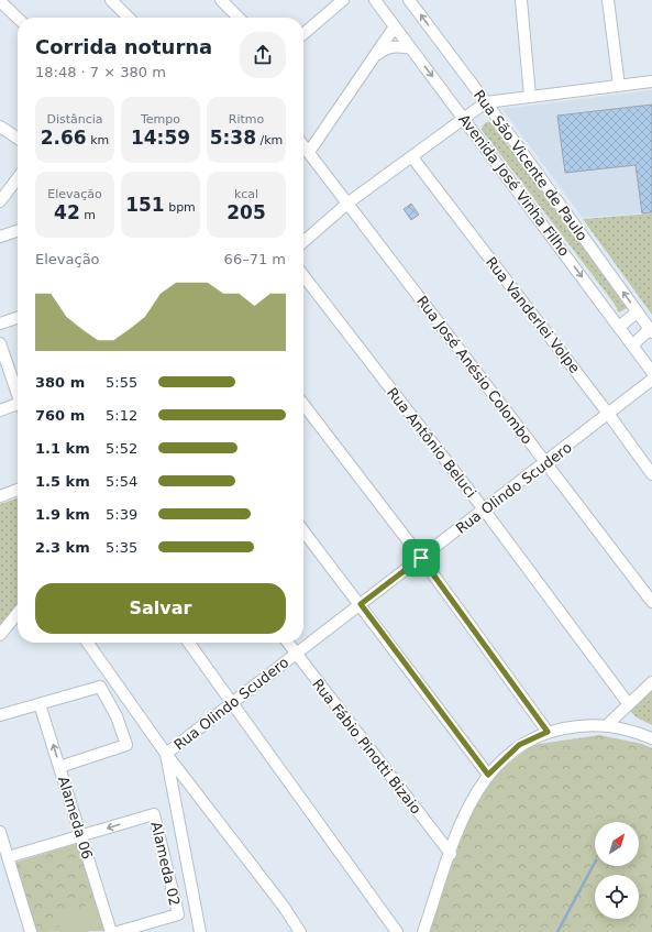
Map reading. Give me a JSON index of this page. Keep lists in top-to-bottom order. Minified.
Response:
{"streets":{"street":["Rua São Vicente de Paulo","Avenida José Vinha Filho","Rua Vanderlei Volpe","Rua José Anésio Colombo","Rua Antônio Beluci","Rua Olindo Scudero","Rua Fábio Pinotti Bizaio","Alameda 06","Alameda 02"]},"crossings":[["Rua Vanderlei Volpe","Rua Olindo Scudero"],["Rua José Anésio Colombo","Rua Olindo Scudero"],["Rua Antônio Beluci","Rua Olindo Scudero"],["Rua Olindo Scudero","Rua Fábio Pinotti Bizaio"],["Alameda 06","Alameda 02"]],"one_way":["Rua São Vicente de Paulo","Avenida José Vinha Filho"],"north":"top right","page":{"heading":["Corrida noturna","18:48 · 7 × 380 m"],"stats":[["Distância","2.66 km"],["Tempo","14:59"],["Ritmo","5:38 /km"],["Elevação","42 m"],["151 bpm"],["kcal","205"]],"chart":["Elevação","66–71 m"],"list":[{"name":"380 m","note":"5:55"},{"name":"760 m","note":"5:12"},{"name":"1.1 km","note":"5:52"},{"name":"1.5 km","note":"5:54"},{"name":"1.9 km","note":"5:39"},{"name":"2.3 km","note":"5:35"}],"buttons":"Salvar"}}
